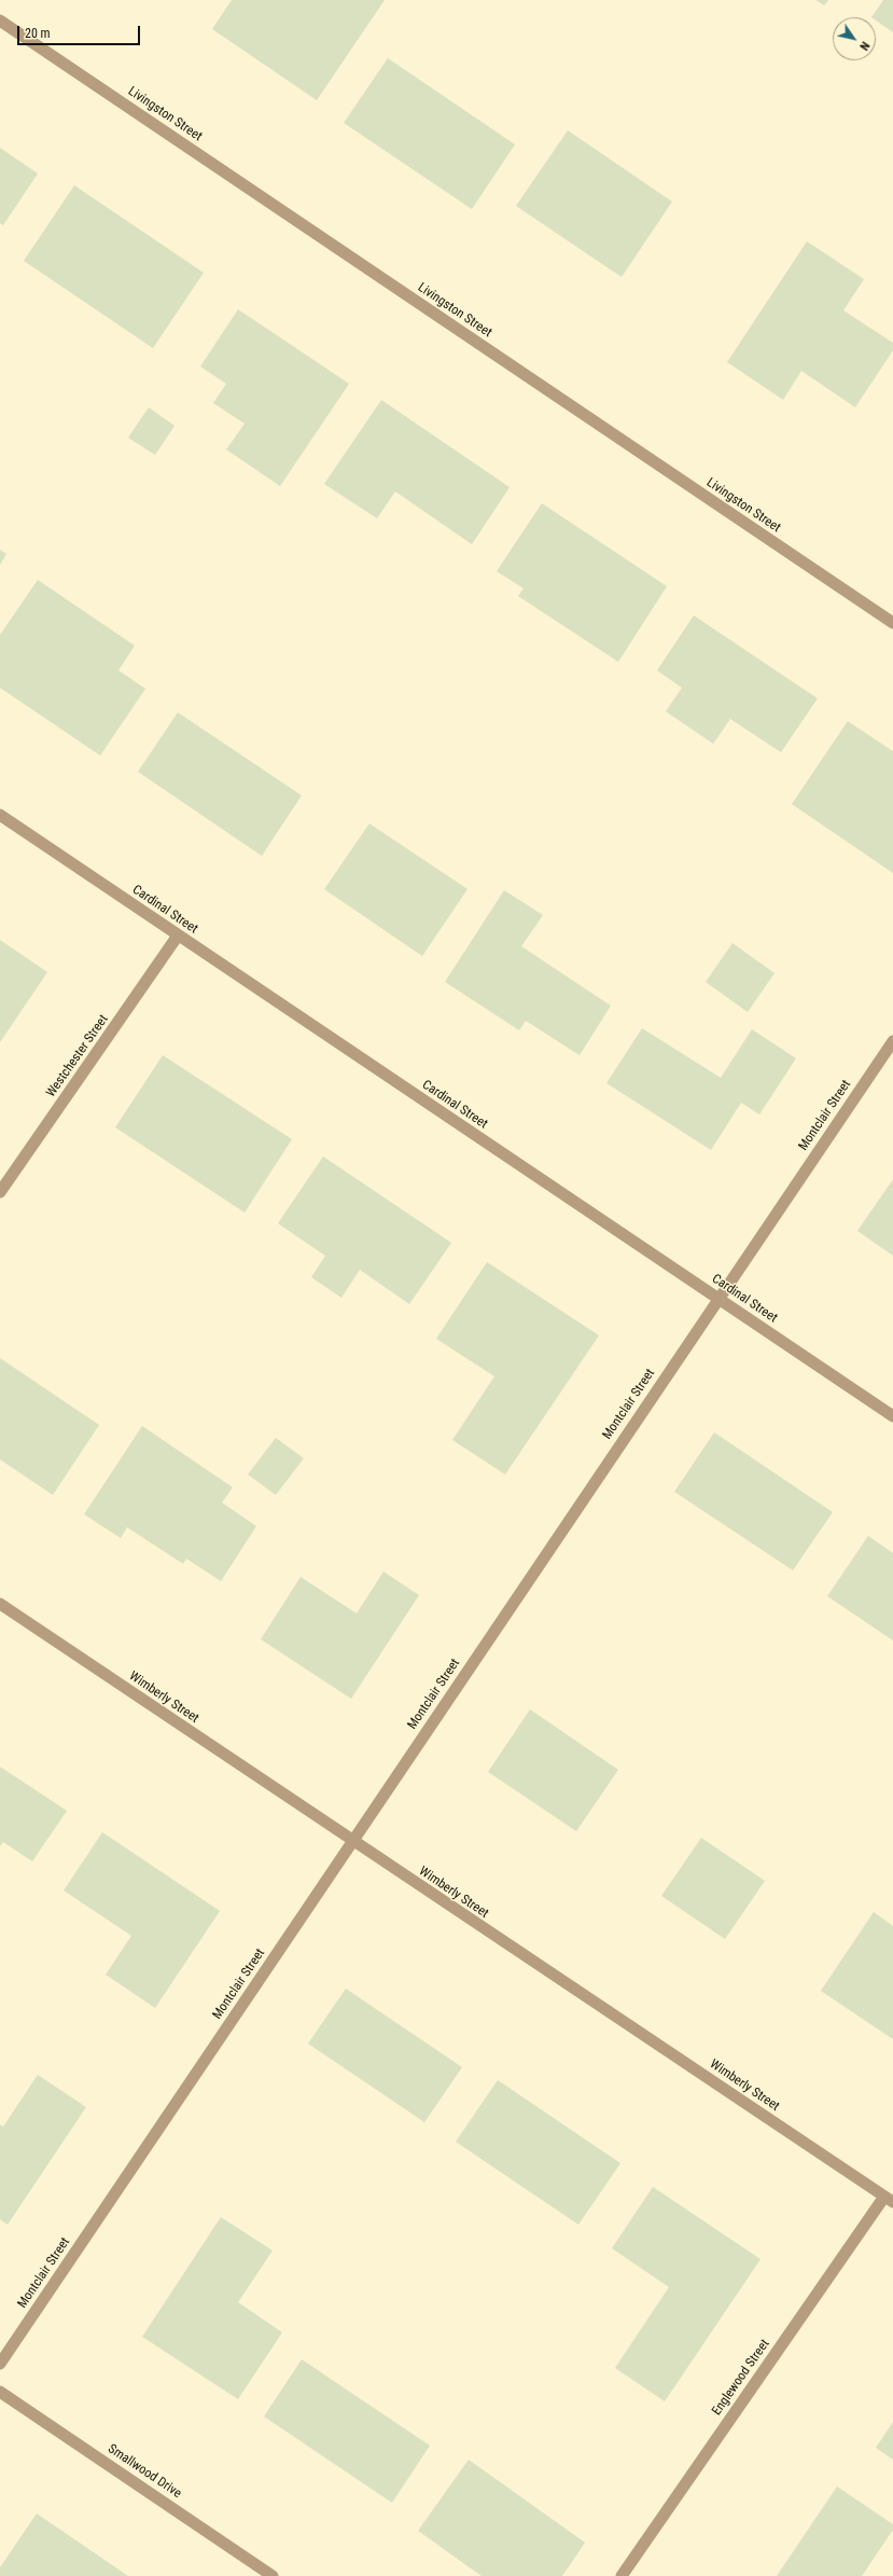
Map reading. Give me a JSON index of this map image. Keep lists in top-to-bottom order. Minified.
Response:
{"streets":{"street":["Livingston Street","Cardinal Street","Westchester Street","Montclair Street","Wimberly Street","Englewood Street","Smallwood Drive"]},"crossings":[["Cardinal Street","Westchester Street"],["Cardinal Street","Montclair Street"],["Montclair Street","Wimberly Street"],["Wimberly Street","Englewood Street"]],"scale_bar":"20 m","north":"bottom right"}
